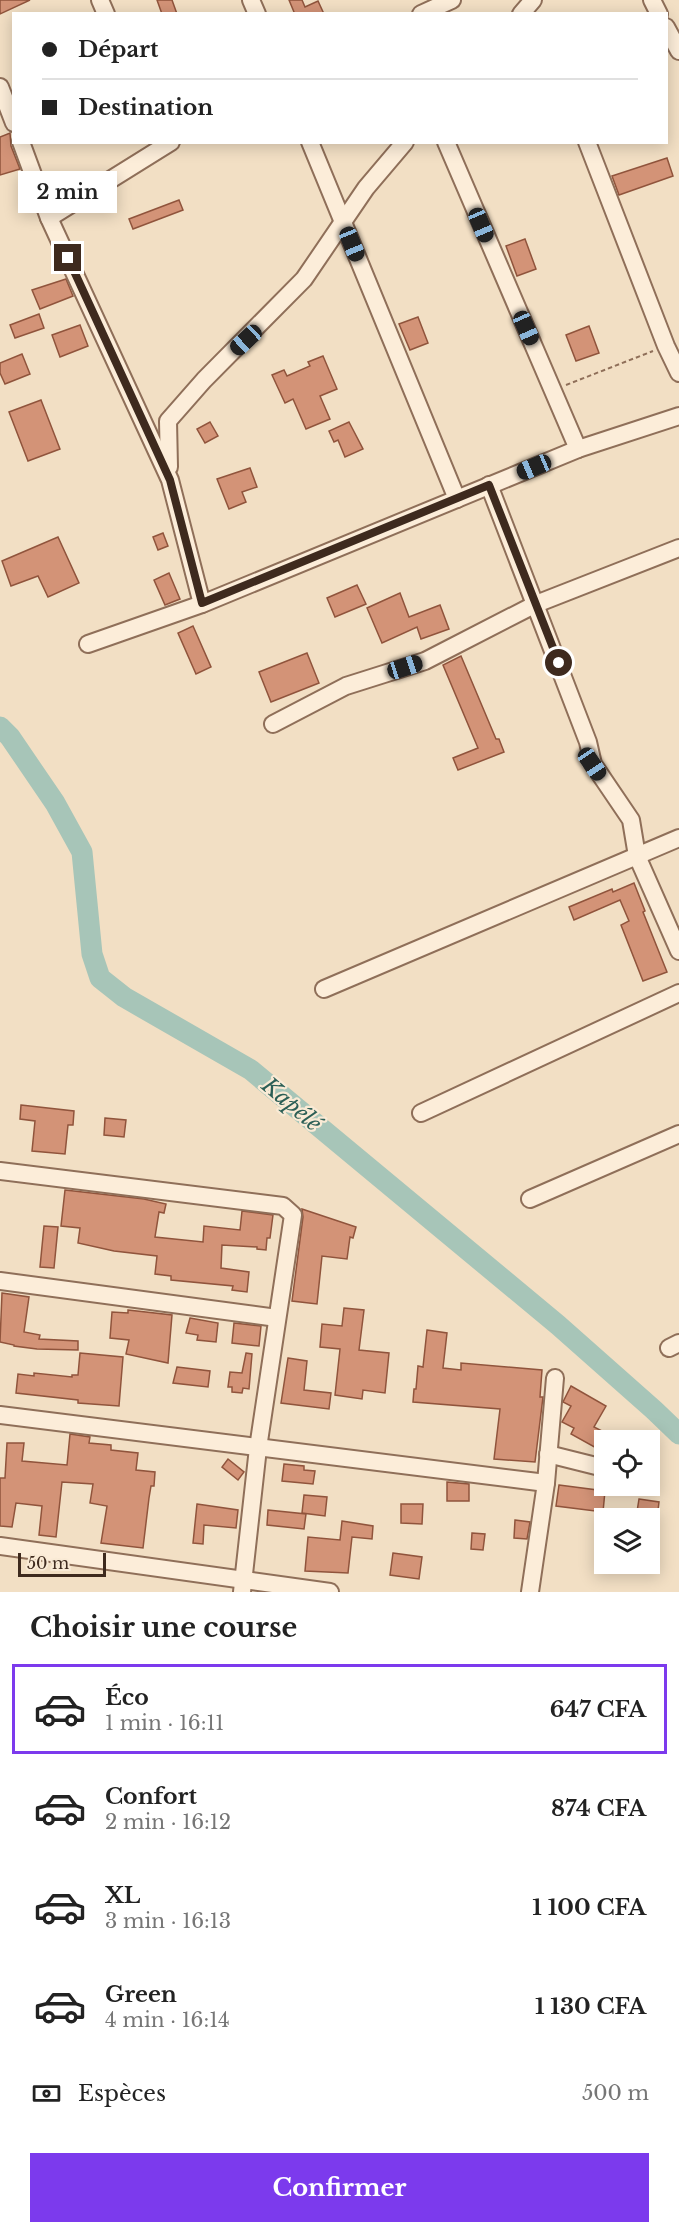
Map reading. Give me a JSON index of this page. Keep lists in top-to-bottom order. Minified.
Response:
{"water":["Kapélé"],"scale_bar":"50 m","page":{"banner":["Départ","Destination"],"bubble":"2 min","scale":"50 m","heading":"Choisir une course","list":[{"name":"Éco","note":"1 min · 16:11","value":"647 CFA"},{"name":"Confort","note":"2 min · 16:12","value":"874 CFA"},{"name":"XL","note":"3 min · 16:13","value":"1 100 CFA"},{"name":"Green","note":"4 min · 16:14","value":"1 130 CFA"}],"pay":["Espèces","500 m"],"buttons":"Confirmer"}}
